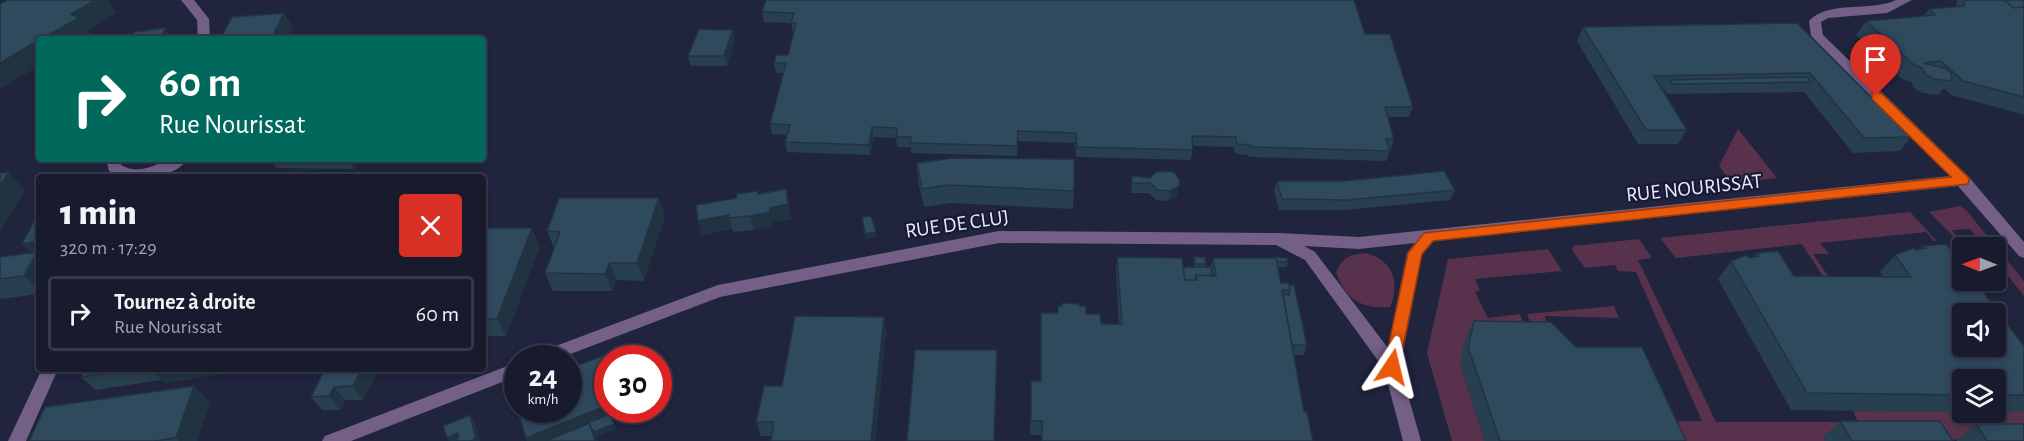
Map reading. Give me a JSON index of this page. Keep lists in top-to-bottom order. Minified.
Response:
{"streets":{"street":["RUE NOURISSAT","RUE DE CLUJ"]},"crossings":[["RUE NOURISSAT","RUE DE CLUJ"]],"north":"left","page":{"turn":["60 m","Rue Nourissat"],"heading":["1 min","320 m · 17:29"],"list":[{"name":"Tournez à droite","note":"Rue Nourissat","value":"60 m"}],"speed":"24 km/h","limit":"30"}}
